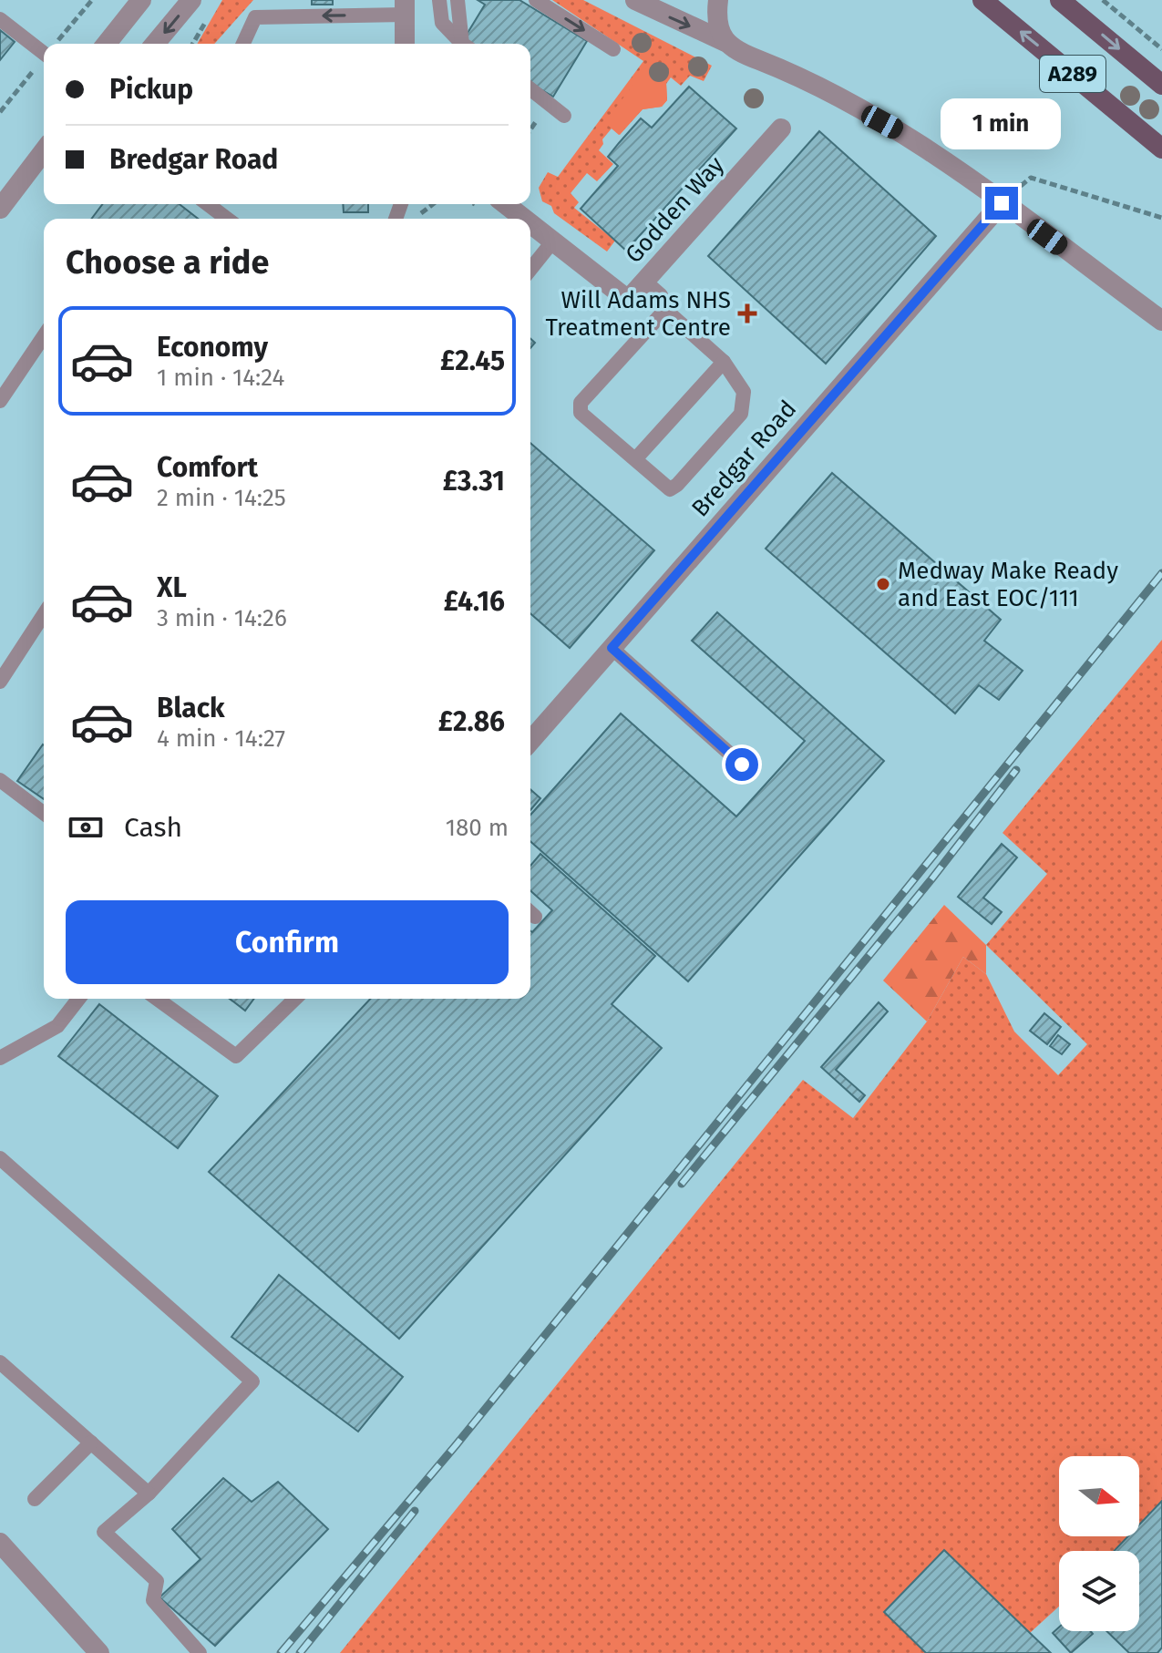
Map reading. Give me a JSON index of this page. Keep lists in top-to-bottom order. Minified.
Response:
{"streets":{"main road":["A289"],"street":["Godden Way","Bredgar Road"]},"places":{"health":["Will Adams NHS Treatment Centre"],"other":["Medway Make Ready and East EOC/111"]},"north":"right","page":{"banner":["Pickup","Bredgar Road"],"bubble":"1 min","heading":"Choose a ride","list":[{"name":"Economy","note":"1 min · 14:24","value":"£2.45"},{"name":"Comfort","note":"2 min · 14:25","value":"£3.31"},{"name":"XL","note":"3 min · 14:26","value":"£4.16"},{"name":"Black","note":"4 min · 14:27","value":"£2.86"}],"pay":["Cash","180 m"],"buttons":"Confirm"}}
